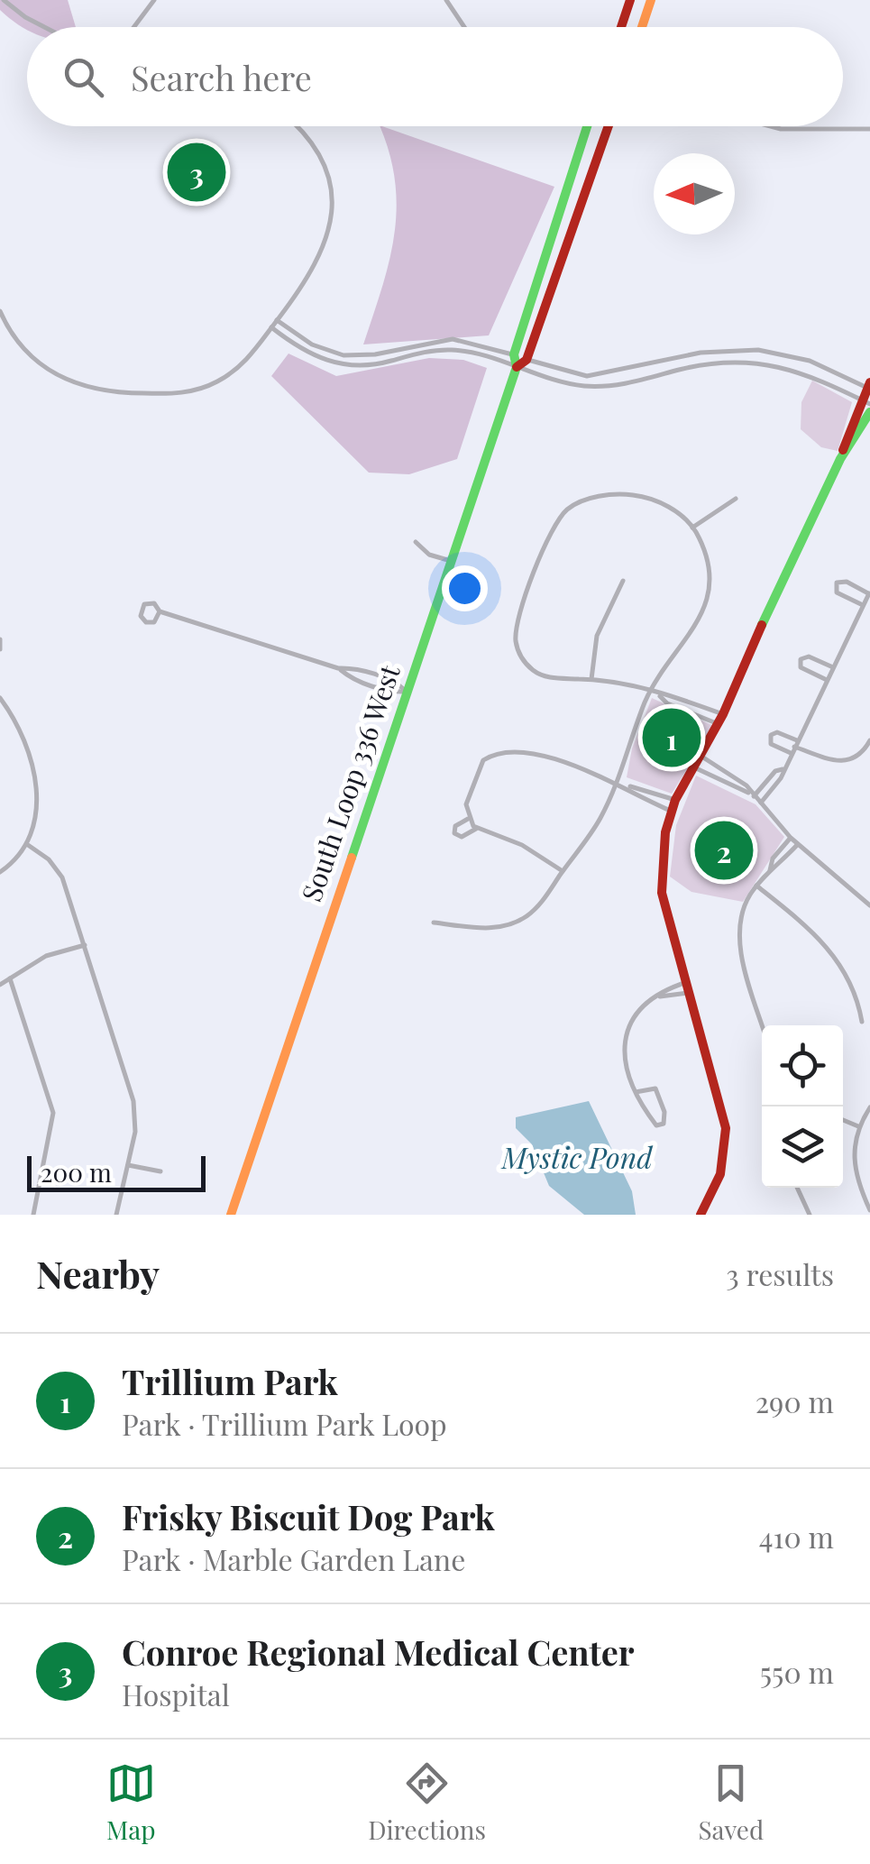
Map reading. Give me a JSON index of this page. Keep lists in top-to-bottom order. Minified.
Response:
{"streets":{"main road":["South Loop 336 West"]},"water":["Mystic Pond"],"scale_bar":"200 m","north":"left","page":{"search":"Search here","pins":["3","1","2"],"scale":"200 m","heading":["Nearby","3 results"],"list":[{"mark":"1","name":"Trillium Park","note":"Park · Trillium Park Loop","value":"290 m"},{"mark":"2","name":"Frisky Biscuit Dog Park","note":"Park · Marble Garden Lane","value":"410 m"},{"mark":"3","name":"Conroe Regional Medical Center","note":"Hospital","value":"550 m"}],"nav":["Map","Directions","Saved"]}}
